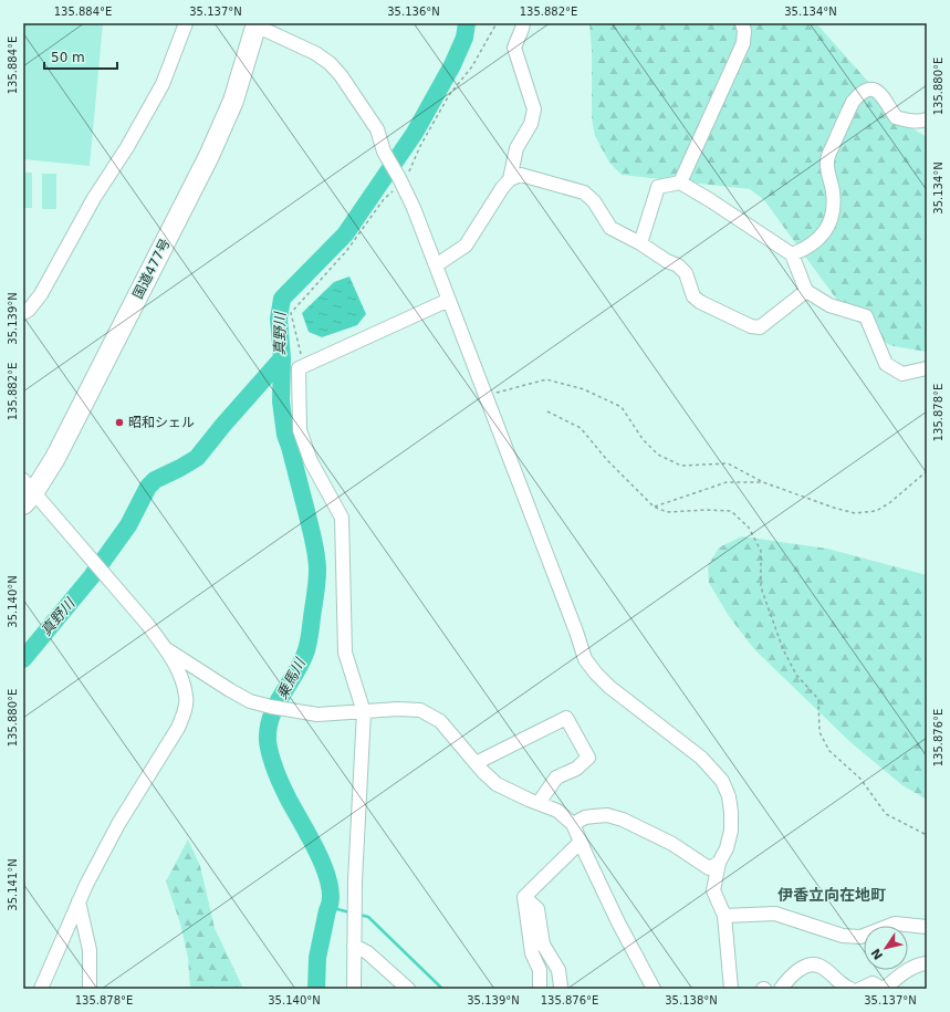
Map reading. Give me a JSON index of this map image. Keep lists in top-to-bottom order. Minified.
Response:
{"streets":{"highway":["国道477号"]},"districts":["伊香立向在地町"],"water":["真野川","乗馬川"],"places":["昭和シェル"],"scale_bar":"50 m","north":"bottom left","coordinates":["135.884°E","35.137°N","35.136°N","135.882°E","35.134°N","135.880°E","35.139°N","135.878°E","35.140°N","135.876°E","35.141°N","35.138°N"]}
